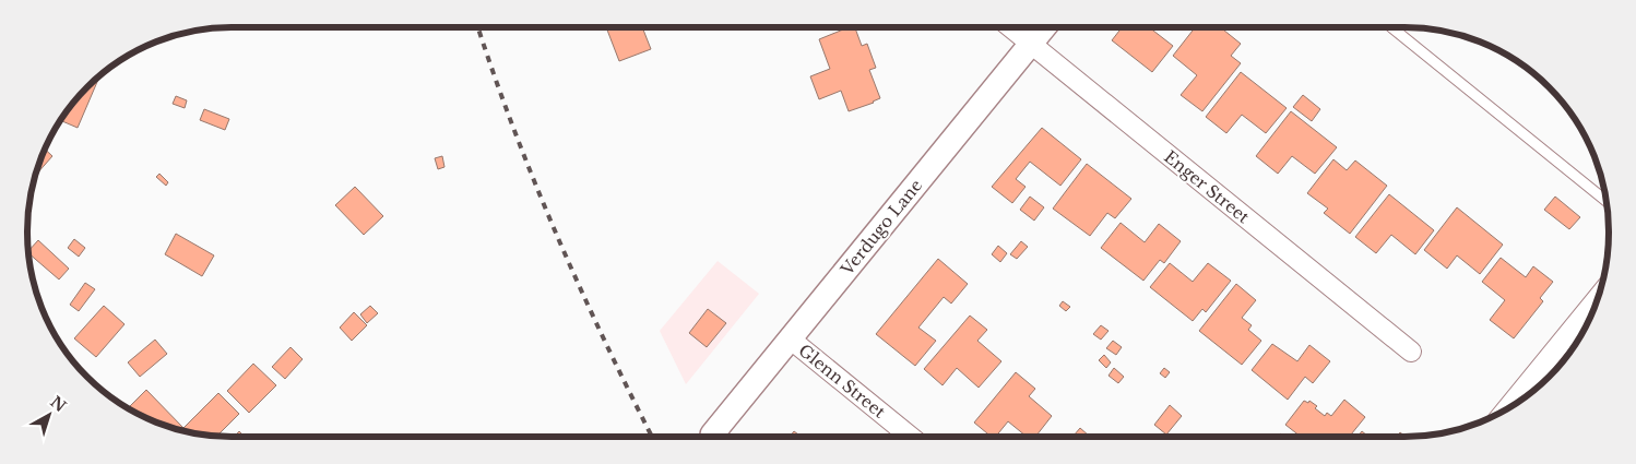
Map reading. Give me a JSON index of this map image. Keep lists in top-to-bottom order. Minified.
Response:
{"streets":{"street":["Enger Street","Verdugo Lane","Glenn Street"]},"crossings":[["Enger Street","Verdugo Lane"],["Verdugo Lane","Glenn Street"]],"north":"top right"}
